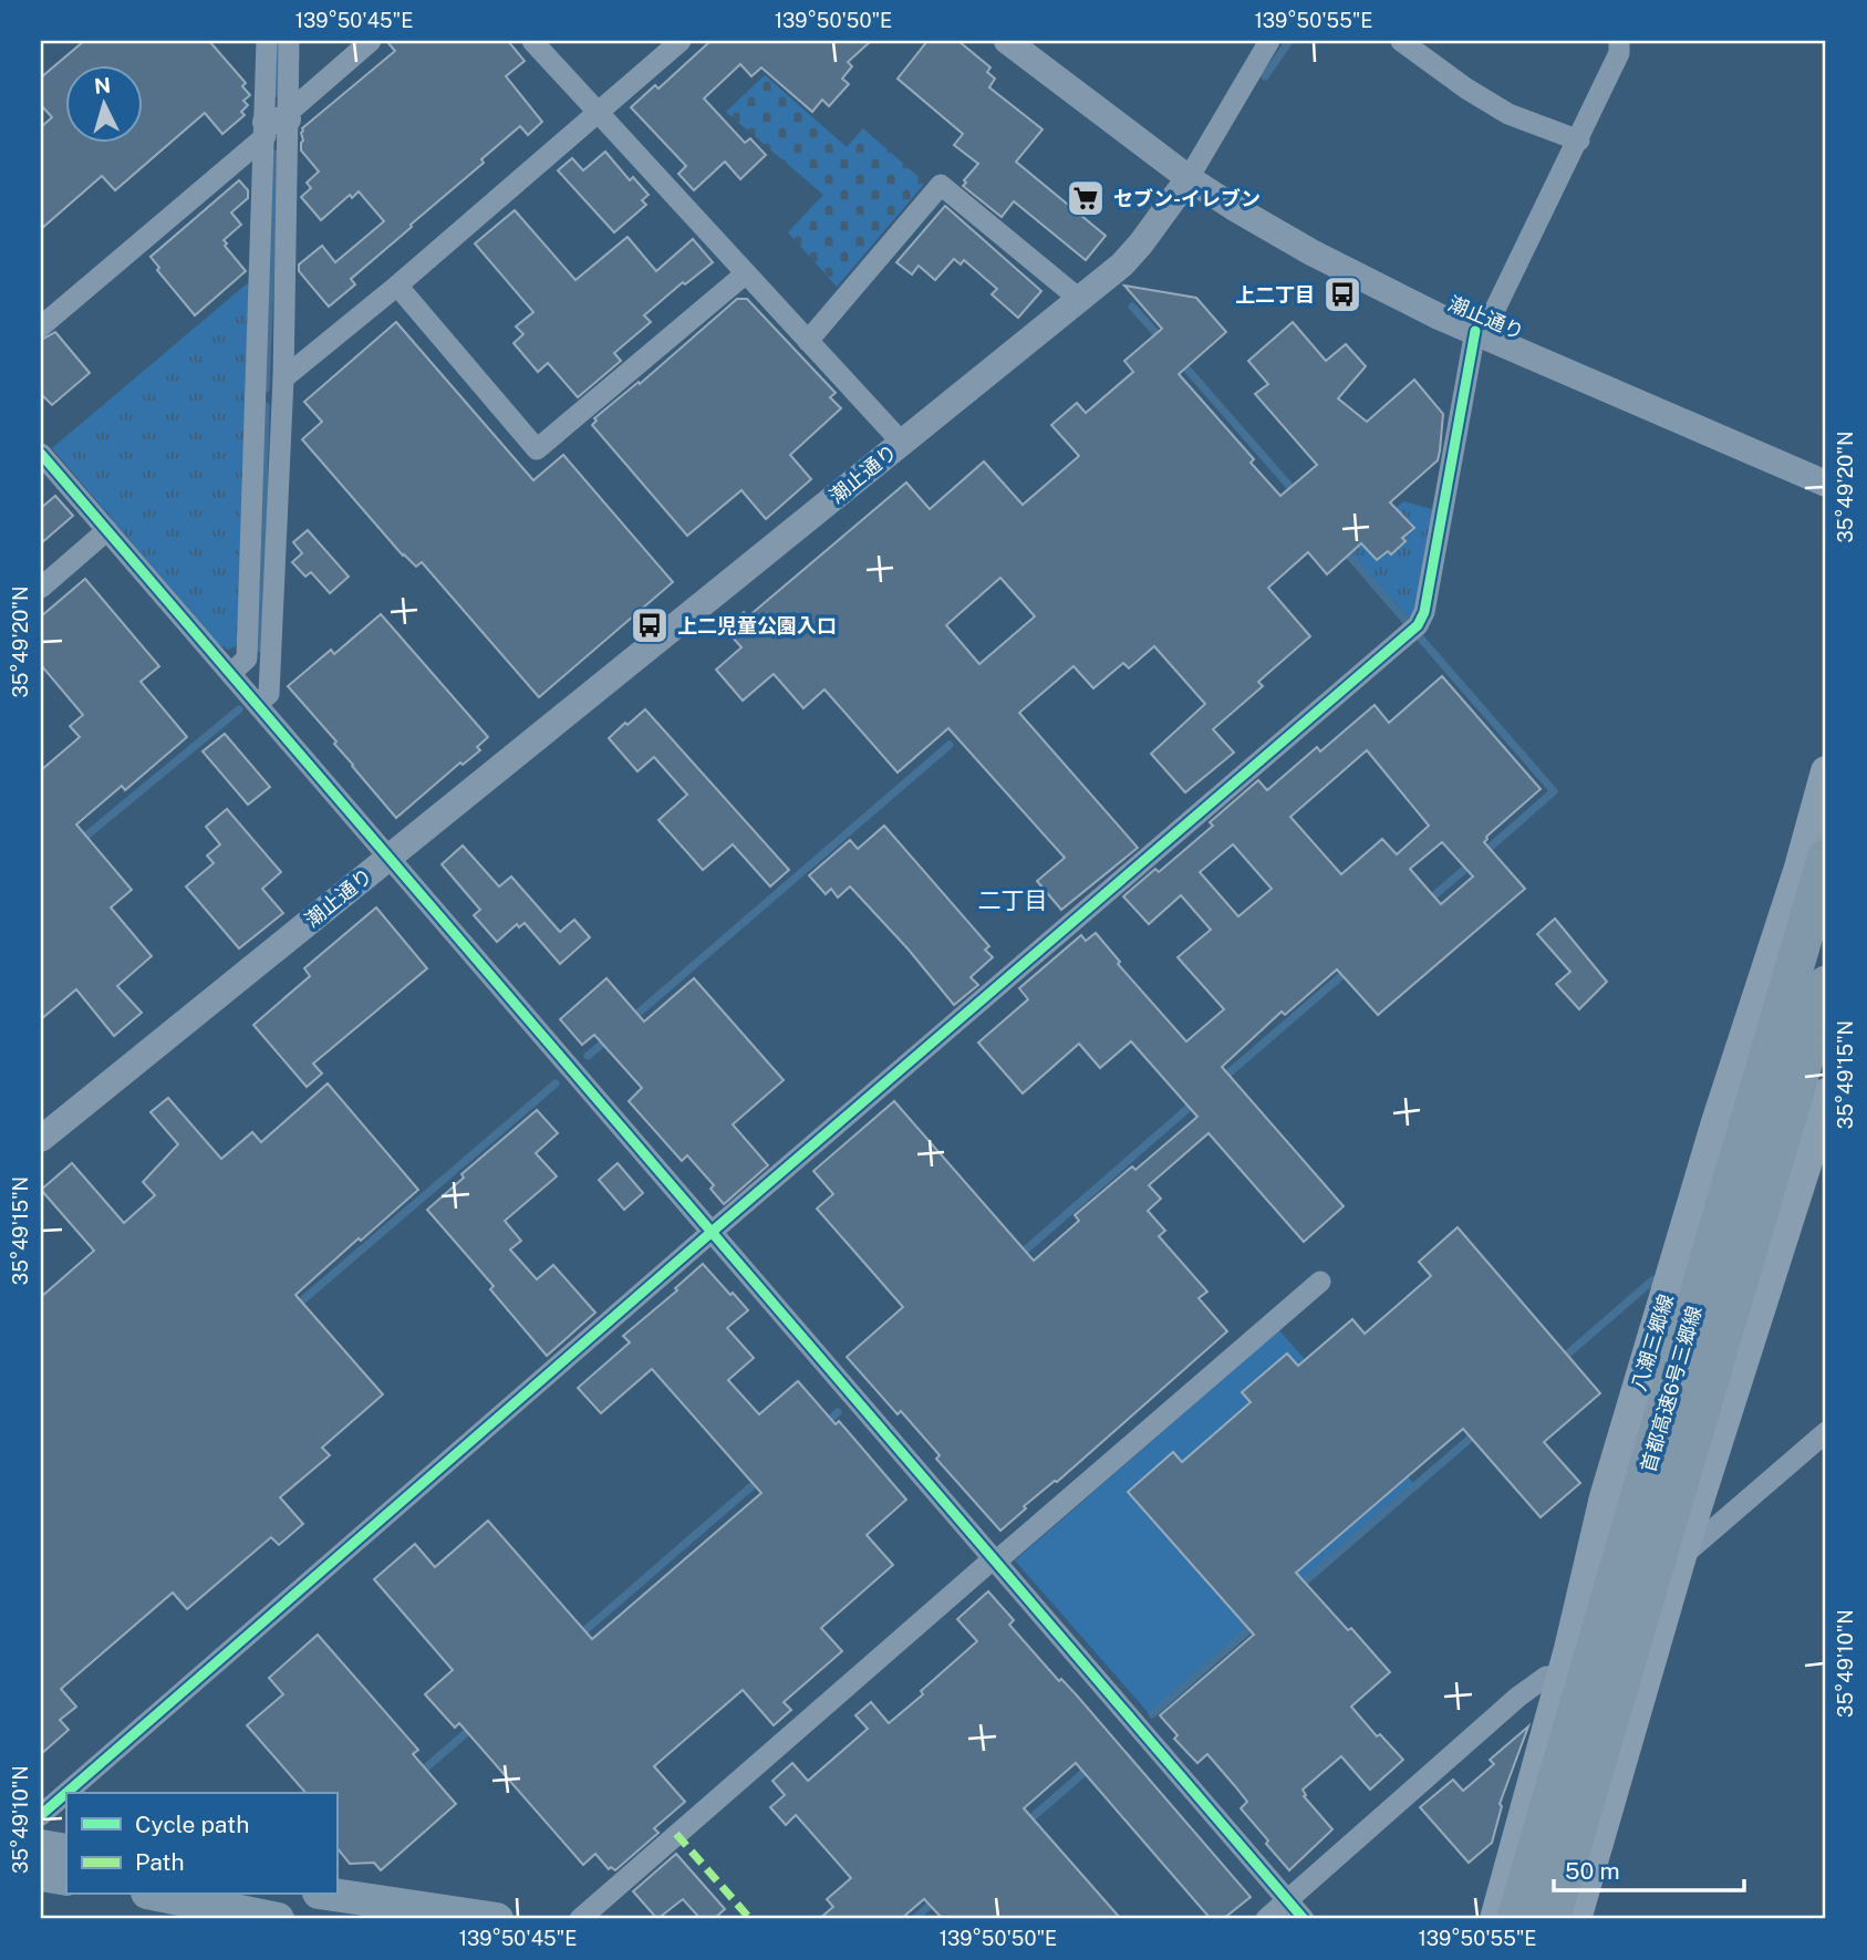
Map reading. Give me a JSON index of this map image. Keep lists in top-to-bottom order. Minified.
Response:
{"streets":{"highway":["首都高速6号三郷線"],"main road":["八潮三郷線"],"street":["潮止通り"]},"districts":["二丁目"],"places":{"supermarket":["セブン-イレブン"],"bus stop":["上二丁目","上二児童公園入口"]},"legend":["Cycle path","Path"],"scale_bar":"50 m","north":"top","coordinates":["139°50'45\"E","139°50'50\"E","139°50'55\"E","35°49'20\"N","35°49'15\"N","35°49'10\"N"]}
